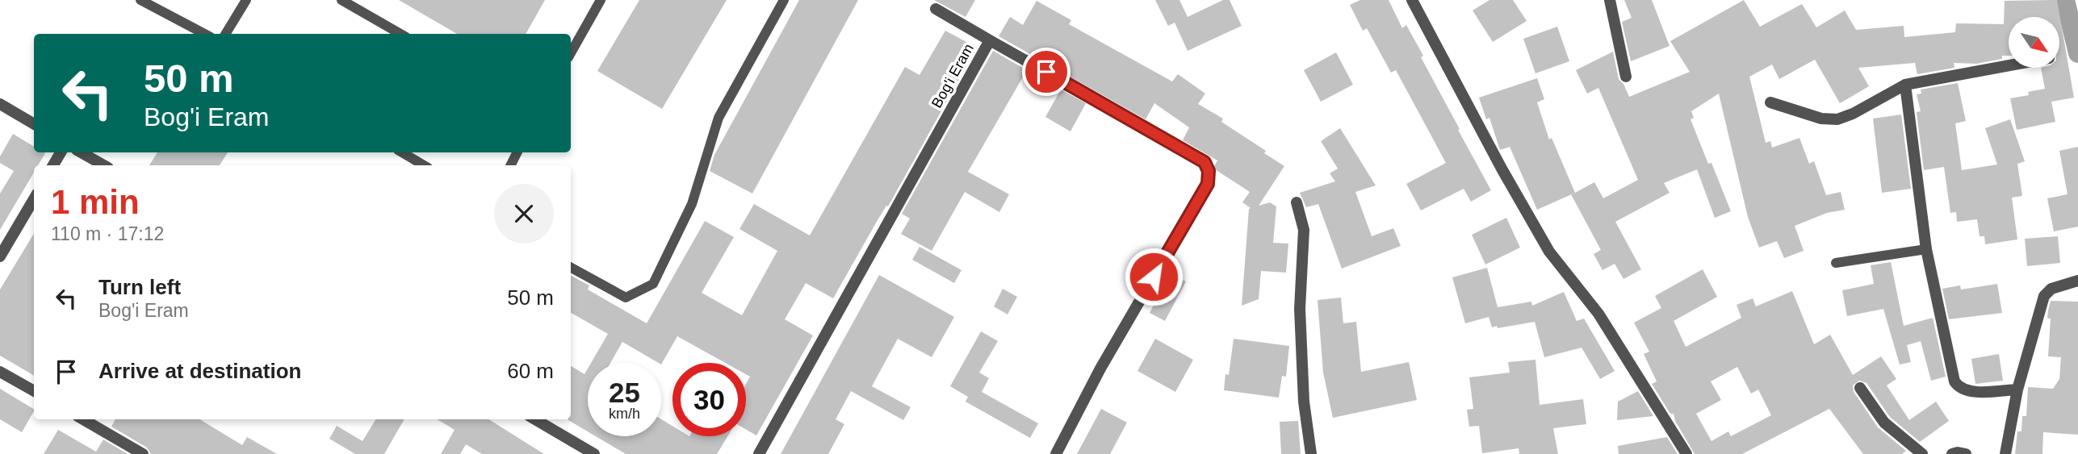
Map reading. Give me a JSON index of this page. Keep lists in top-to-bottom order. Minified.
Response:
{"streets":{"street":["Bog'i Eram"]},"north":"bottom right","page":{"turn":["50 m","Bog'i Eram"],"heading":["1 min","110 m · 17:12"],"list":[{"name":"Turn left","note":"Bog'i Eram","value":"50 m"},{"name":"Arrive at destination","value":"60 m"}],"speed":"25 km/h","limit":"30"}}
